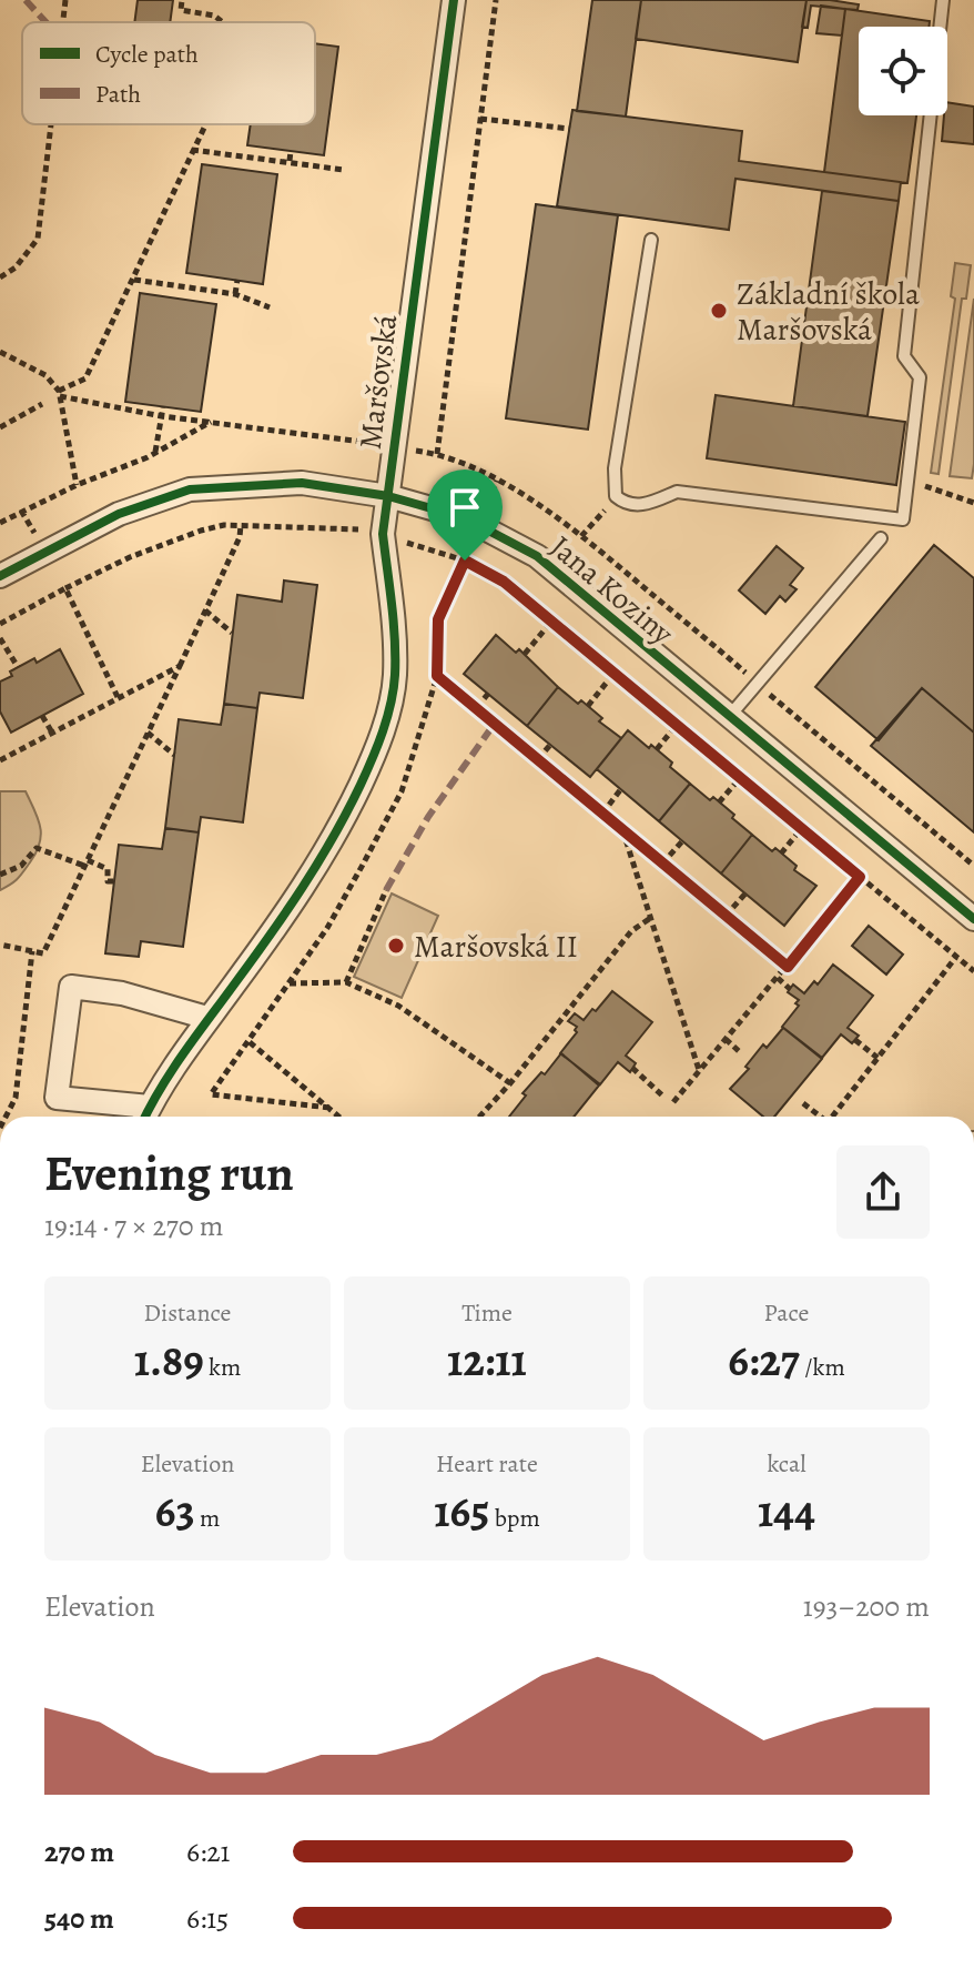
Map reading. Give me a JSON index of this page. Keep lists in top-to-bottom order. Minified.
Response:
{"streets":{"street":["Maršovská","Jana Koziny"]},"crossings":[["Maršovská","Jana Koziny"]],"places":["Základní škola Maršovská","Maršovská II"],"legend":["Cycle path","Path"],"page":{"heading":["Evening run","19:14 · 7 × 270 m"],"stats":[["Distance","1.89 km"],["Time","12:11"],["Pace","6:27 /km"],["Elevation","63 m"],["Heart rate","165 bpm"],["kcal","144"]],"chart":["Elevation","193–200 m"],"list":[{"name":"270 m","note":"6:21"},{"name":"540 m","note":"6:15"}]}}
